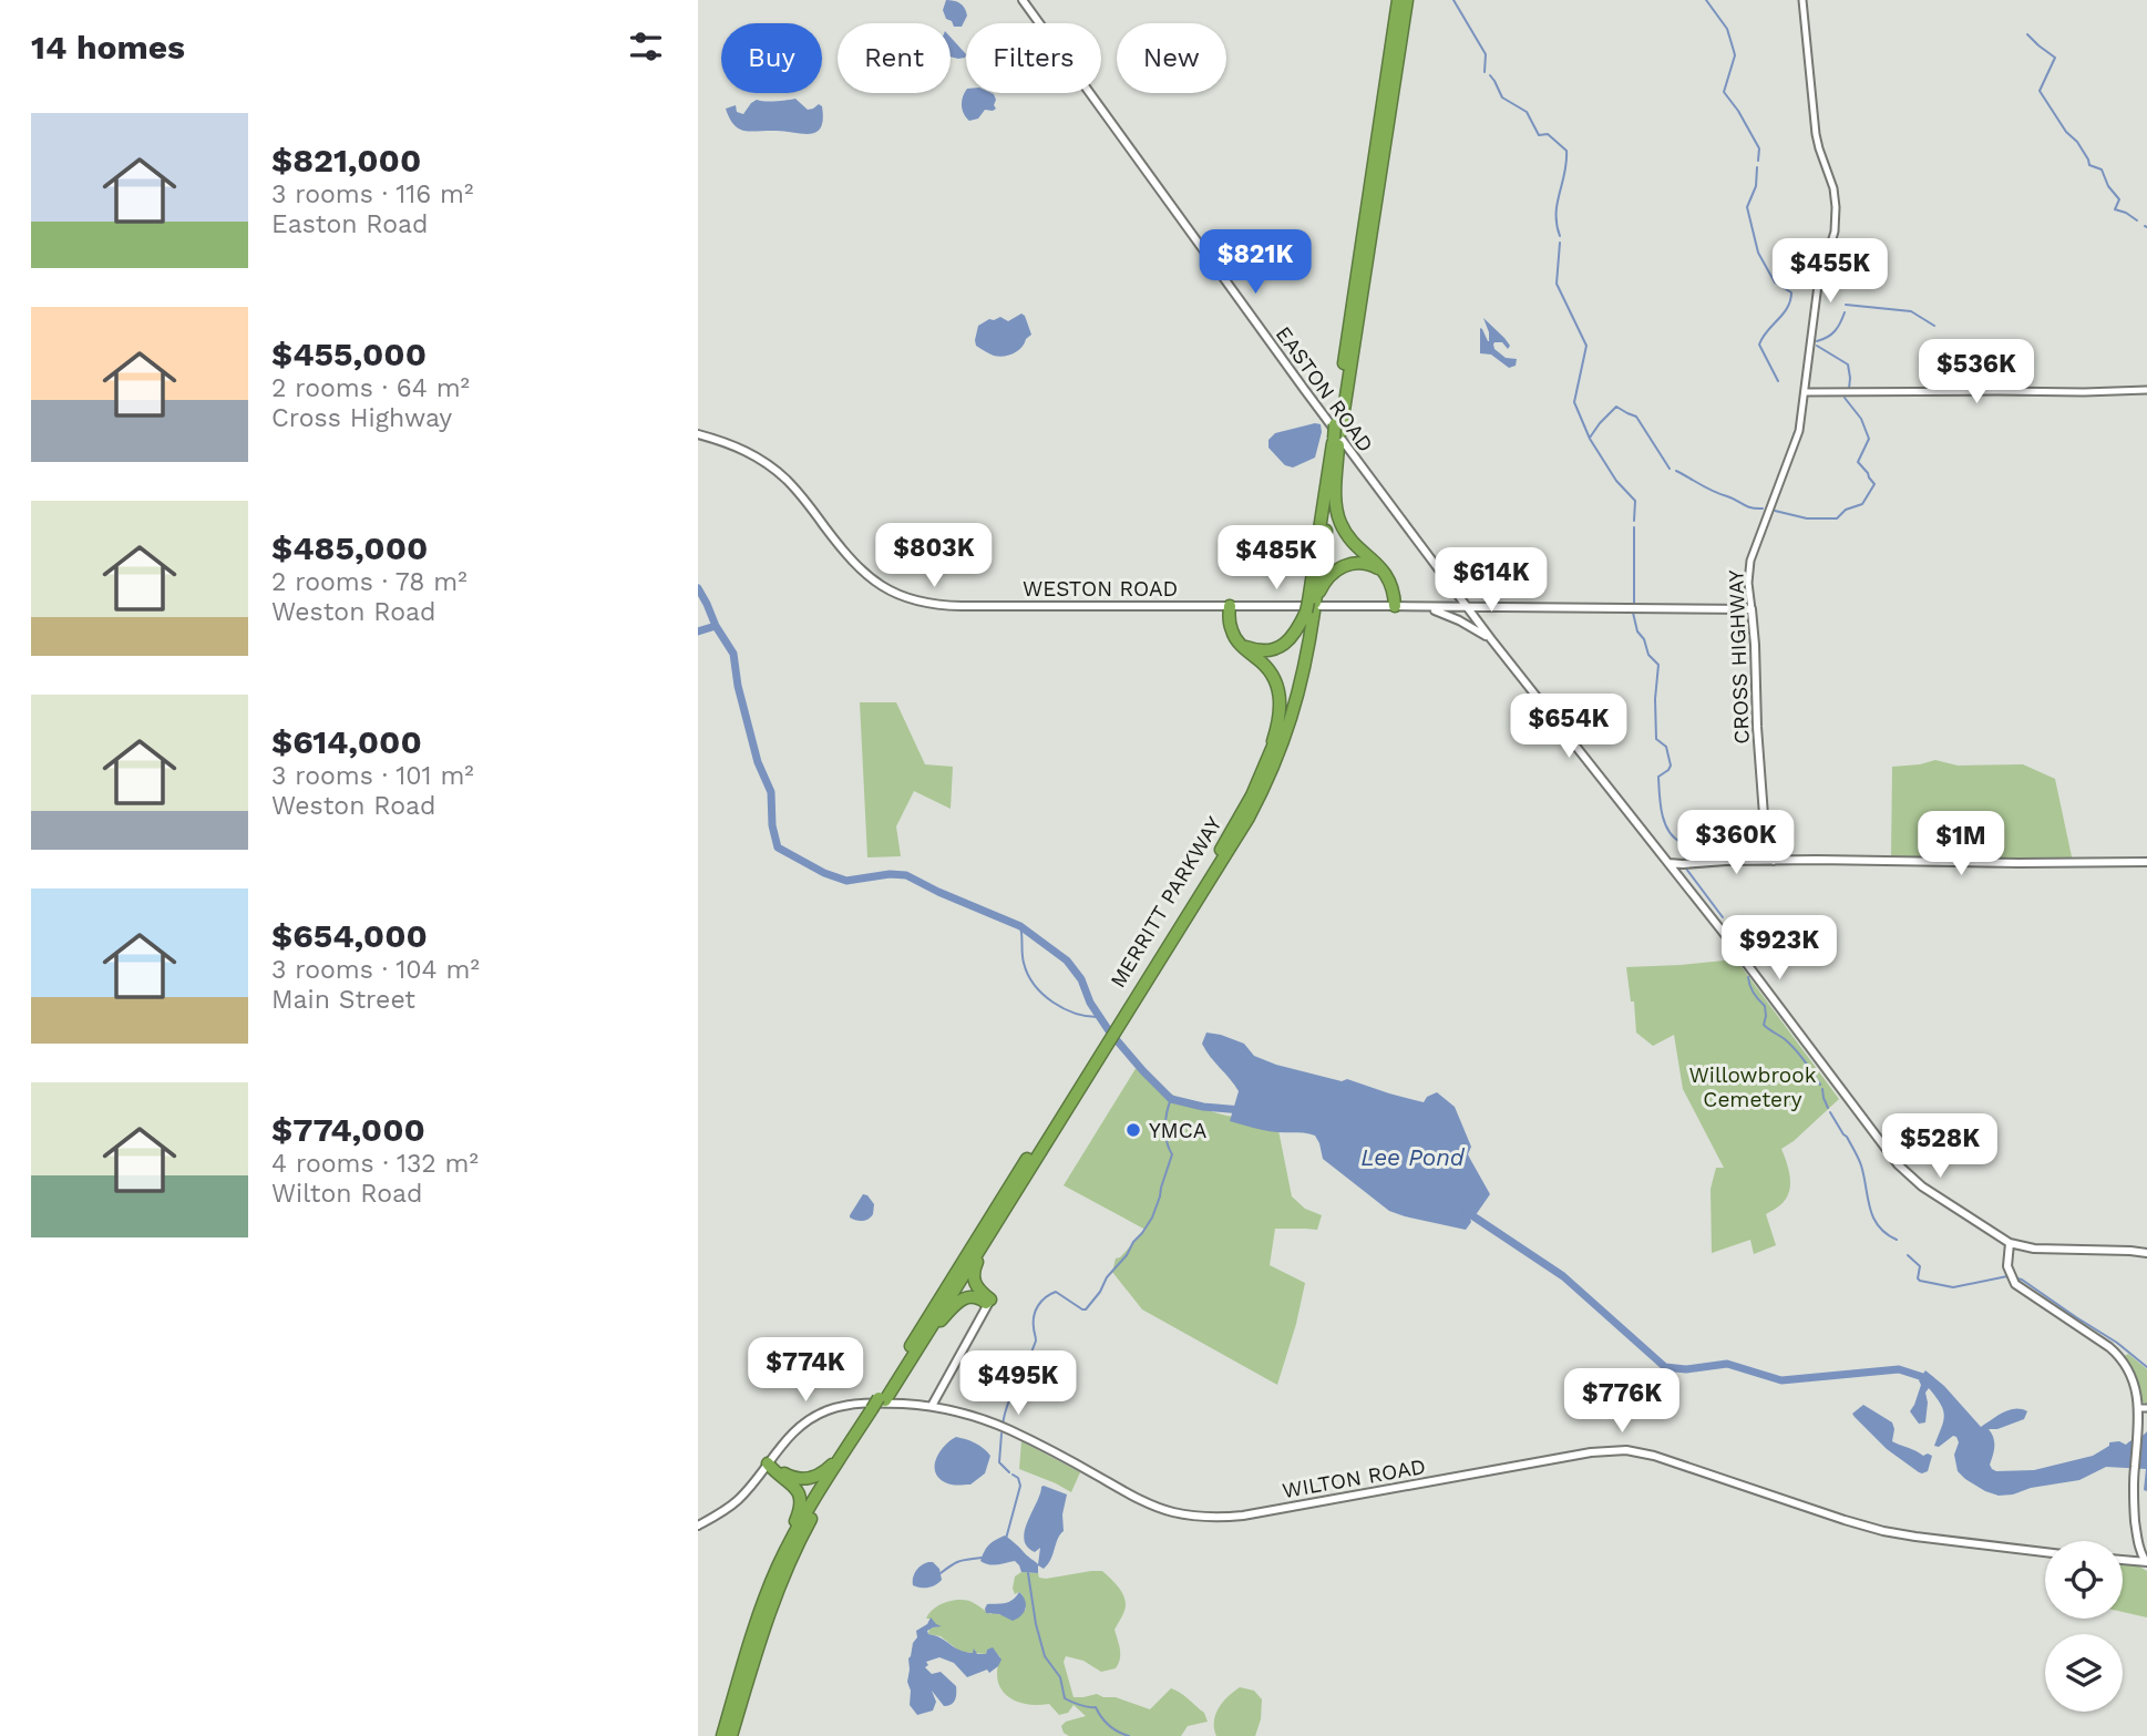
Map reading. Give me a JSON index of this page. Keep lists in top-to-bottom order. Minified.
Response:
{"streets":{"highway":["MERRITT PARKWAY"],"main road":["EASTON ROAD","WESTON ROAD","CROSS HIGHWAY","WILTON ROAD"]},"crossings":[["EASTON ROAD","WESTON ROAD"],["WESTON ROAD","CROSS HIGHWAY"]],"water":["Lee Pond"],"parks":["Willowbrook Cemetery"],"places":["YMCA"],"page":{"heading":"14 homes","chip":["Buy","Rent","Filters","New"],"list":[{"name":"$821,000","note":"3 rooms · 116 m² · Easton Road"},{"name":"$455,000","note":"2 rooms · 64 m² · Cross Highway"},{"name":"$485,000","note":"2 rooms · 78 m² · Weston Road"},{"name":"$614,000","note":"3 rooms · 101 m² · Weston Road"},{"name":"$654,000","note":"3 rooms · 104 m² · Main Street"},{"name":"$774,000","note":"4 rooms · 132 m² · Wilton Road"}],"price":["$821K","$455K","$536K","$803K","$485K","$614K","$654K","$360K","$1M","$923K","$528K","$774K","$495K","$776K"]}}
